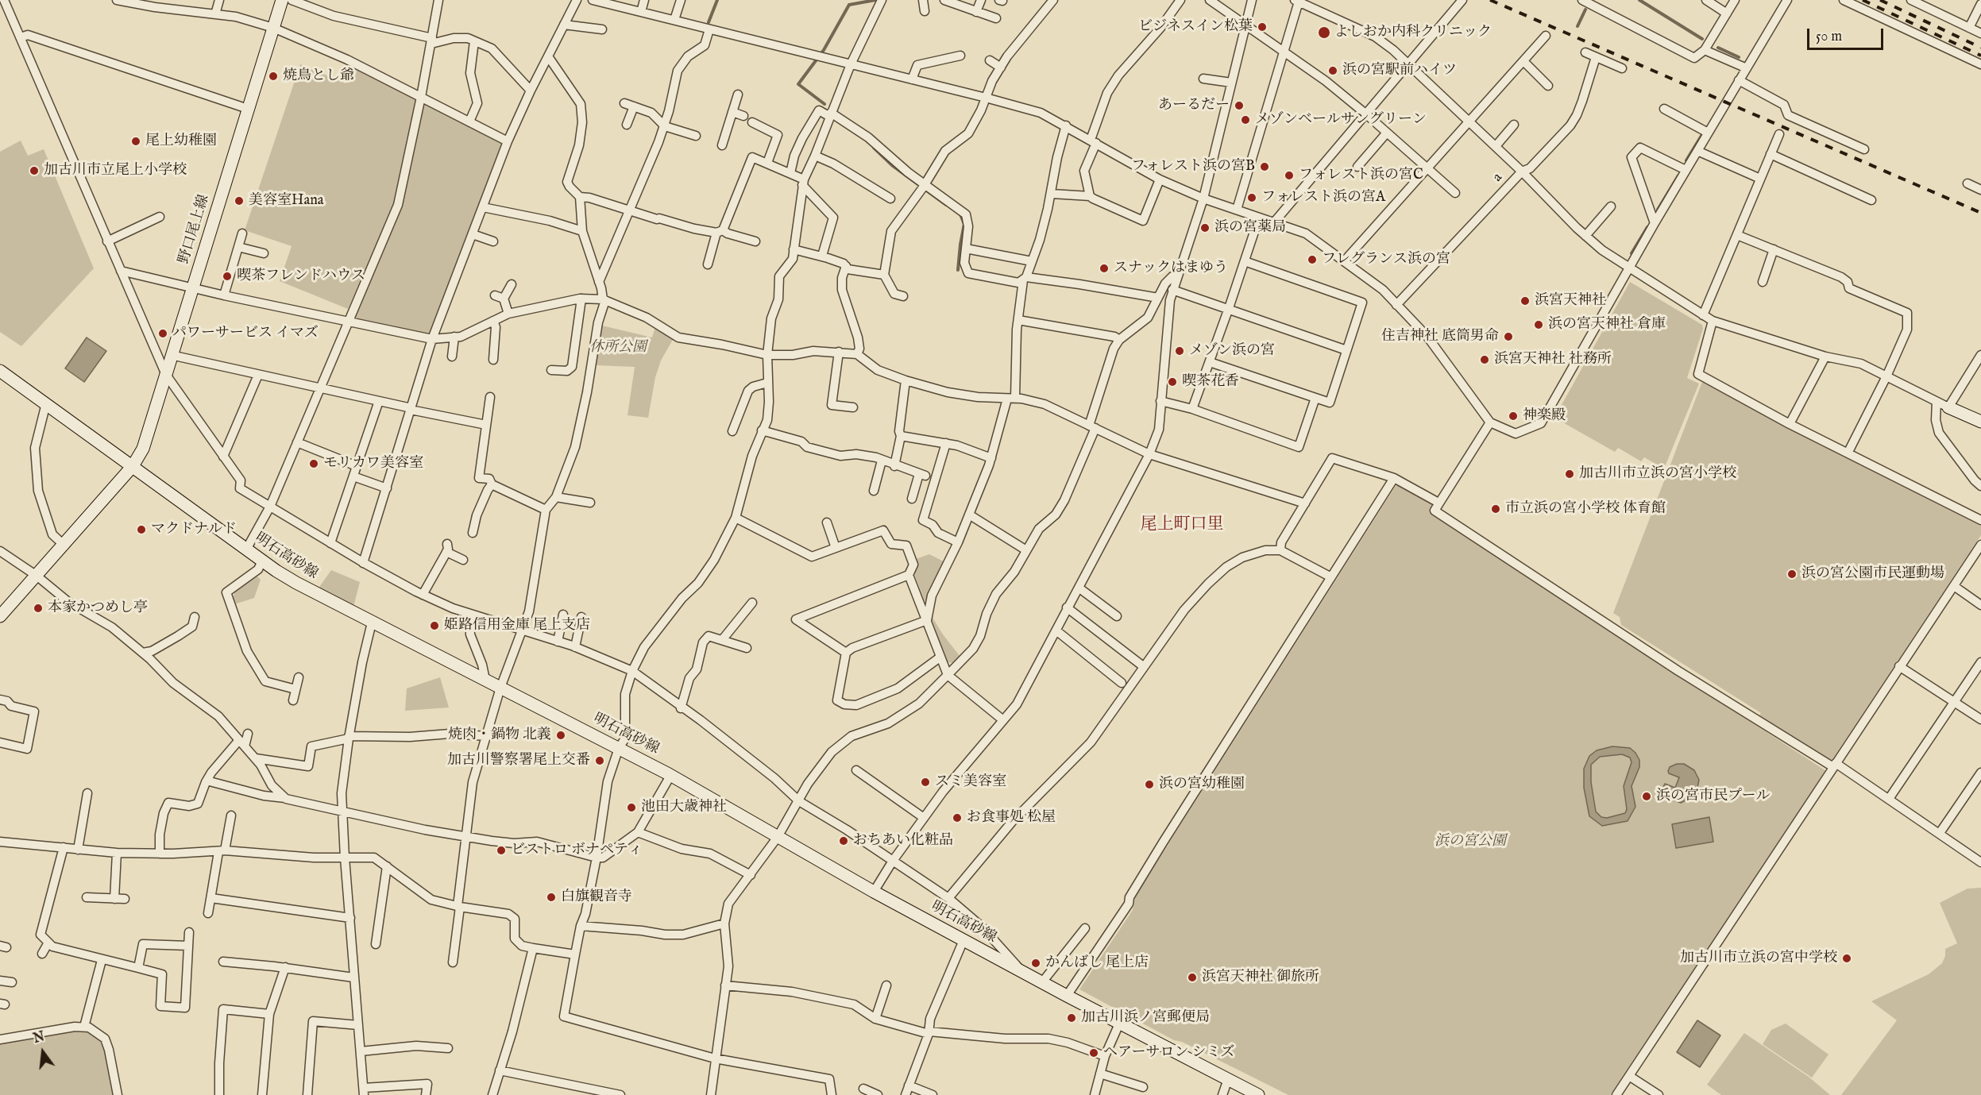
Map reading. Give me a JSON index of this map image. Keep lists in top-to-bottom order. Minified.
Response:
{"streets":{"main road":["野口尾上線","明石高砂線"],"street":["a"]},"crossings":[["野口尾上線","明石高砂線"]],"districts":["尾上町口里"],"parks":["休所公園","浜の宮公園"],"places":["ビジネスイン松葉","よしおか内科クリニック","浜の宮駅前ハイツ","焼鳥とし爺","あーるだー","メゾンベールサングリーン","尾上幼稚園","フォレスト浜の宮B","加古川市立尾上小学校","フォレスト浜の宮C","フォレスト浜の宮A","美容室Hana","浜の宮薬局","フレグランス浜の宮","スナックはまゆう","喫茶フレンドハウス","浜宮天神社","浜の宮天神社 倉庫","パワーサービス イマズ","住吉神社 底筒男命","メゾン浜の宮","浜宮天神社 社務所","喫茶花香","神楽殿","モリカワ美容室","加古川市立浜の宮小学校","市立浜の宮小学校 体育館","マクドナルド","浜の宮公園市民運動場","本家かつめし亭","姫路信用金庫 尾上支店","焼肉・鍋物 北義","加古川警察署尾上交番","スミ美容室","浜の宮幼稚園","浜の宮市民プール","池田大歳神社","お食事処 松屋","おちあい化粧品","ビストロ ボナペティ","白旗観音寺","加古川市立浜の宮中学校","かんばし 尾上店","浜宮天神社 御旅所","加古川浜ノ宮郵便局","ヘアーサロン シミズ"],"scale_bar":"50 m","north":"top"}
